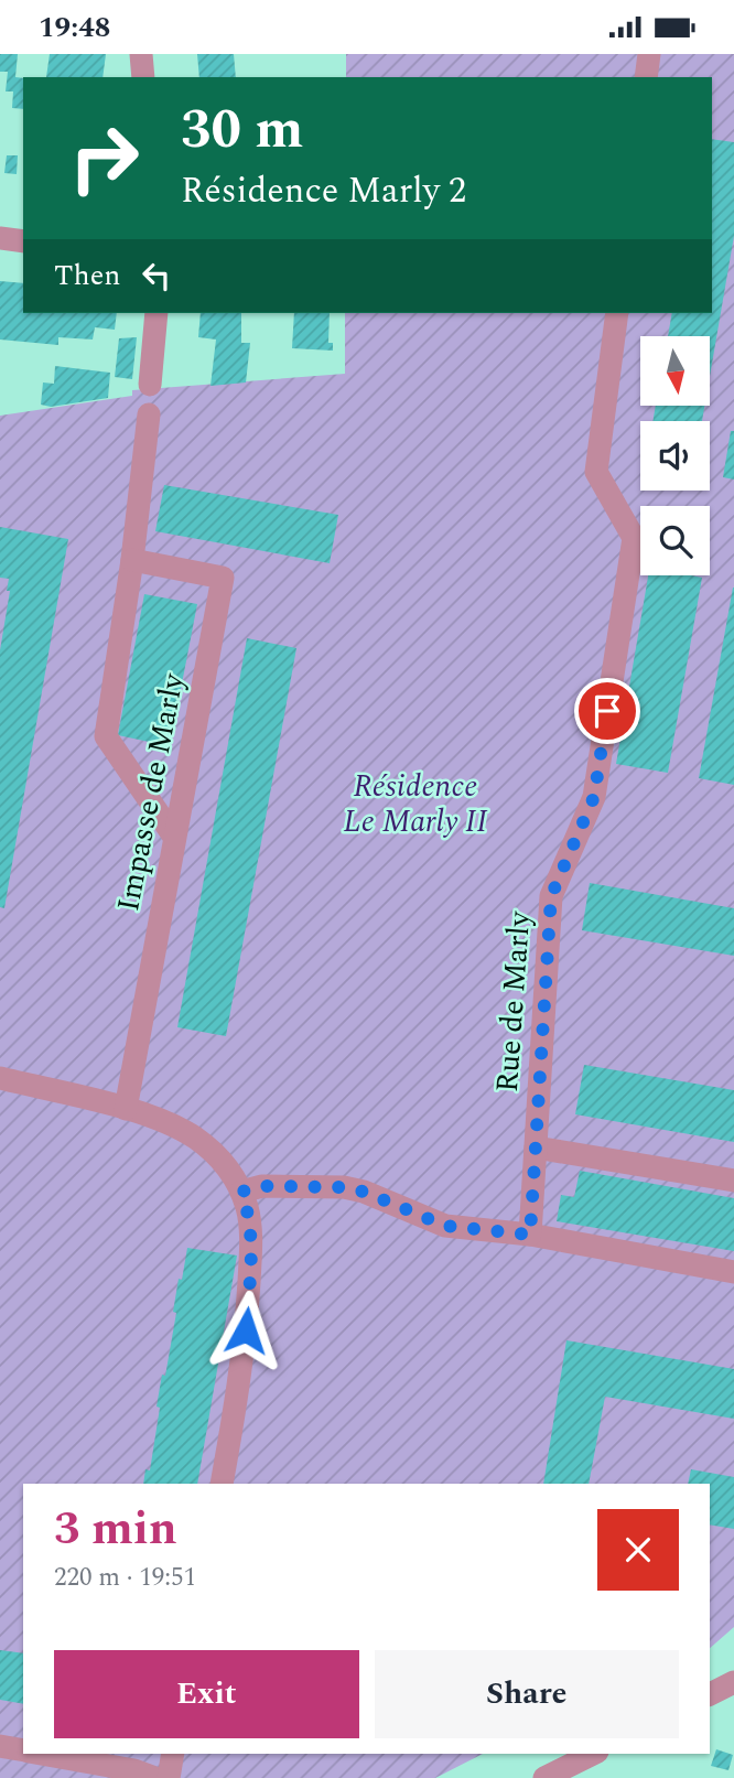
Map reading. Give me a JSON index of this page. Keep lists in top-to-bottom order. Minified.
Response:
{"streets":{"street":["Impasse de Marly","Rue de Marly"]},"parks":["Résidence Le Marly II"],"north":"bottom","page":{"status":"19:48","turn":["30 m","Résidence Marly 2"],"then":"Then","heading":["3 min","220 m · 19:51"],"buttons":["Exit","Share"]}}
